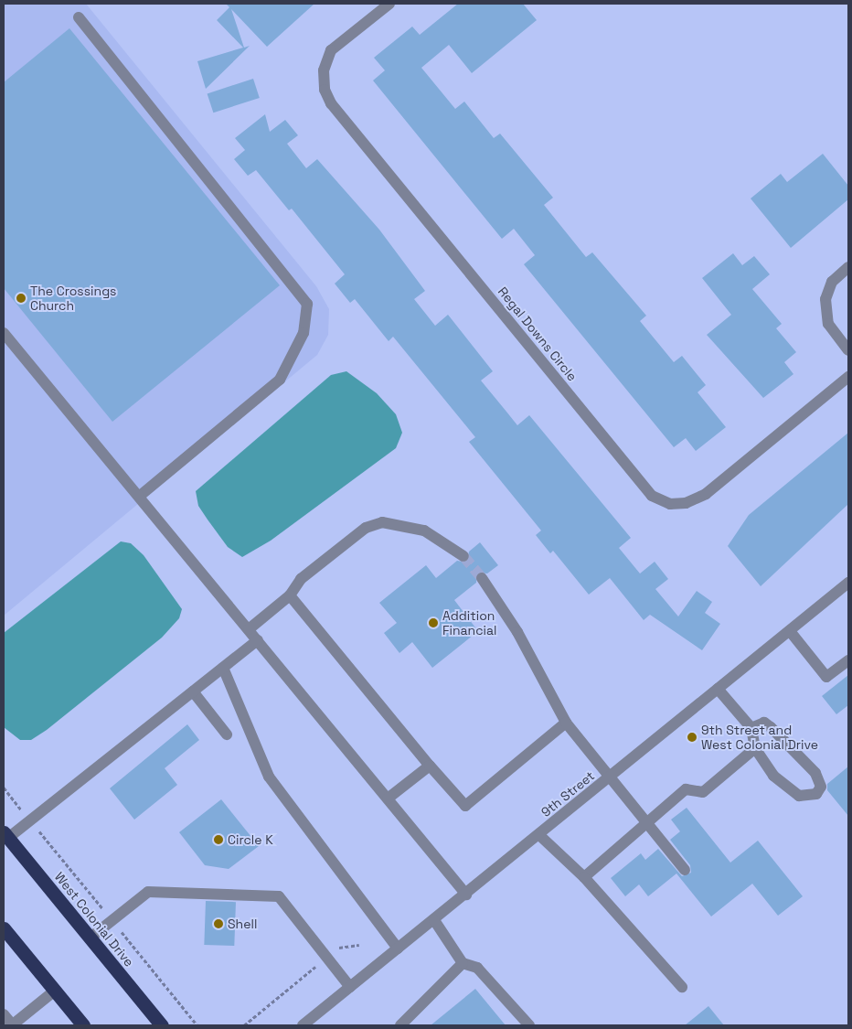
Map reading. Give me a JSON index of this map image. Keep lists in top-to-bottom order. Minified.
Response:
{"streets":{"highway":["West Colonial Drive"],"street":["Regal Downs Circle","9th Street"]},"places":["The Crossings Church","Addition Financial","9th Street and West Colonial Drive","Circle K","Shell"]}
